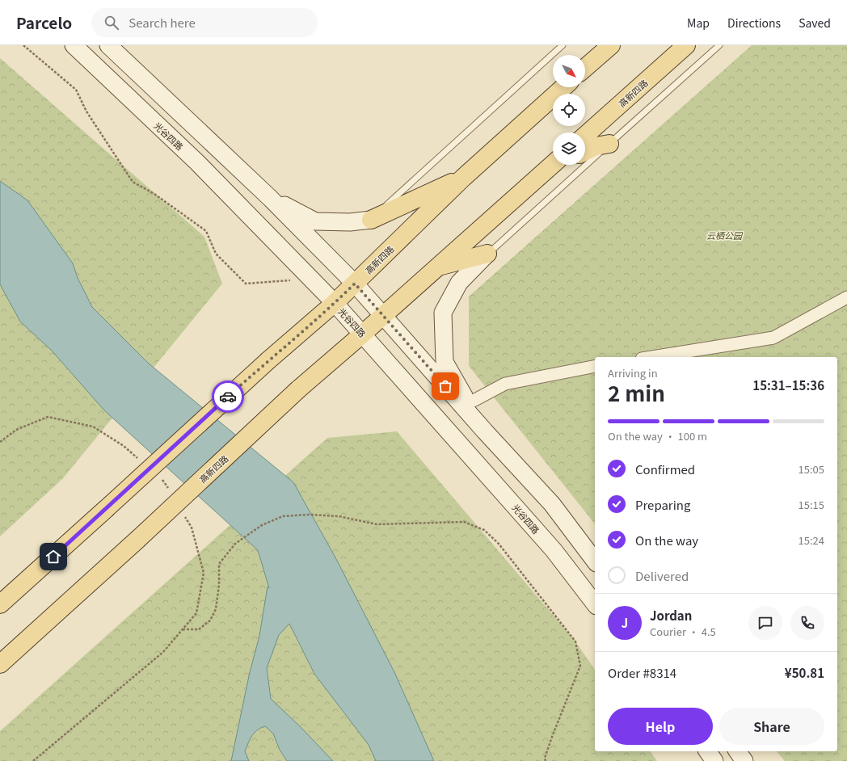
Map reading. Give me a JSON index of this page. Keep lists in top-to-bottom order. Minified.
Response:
{"streets":{"main road":["高新四路","光谷四路"]},"crossings":[["高新四路","光谷四路"]],"parks":["云栖公园"],"north":"bottom right","page":{"header":"Parcelo","search":"Search here","nav":["Map","Directions","Saved"],"heading":["2 min","Arriving in","15:31–15:36"],"panel":["Jordan","Courier · 4.5","Order #8314","¥50.81"],"bar":"On the way · 100 m","list":[["Confirmed","15:05"],["Preparing","15:15"],["On the way","15:24"],"Delivered"],"round":"J","buttons":["Help","Share"]}}
